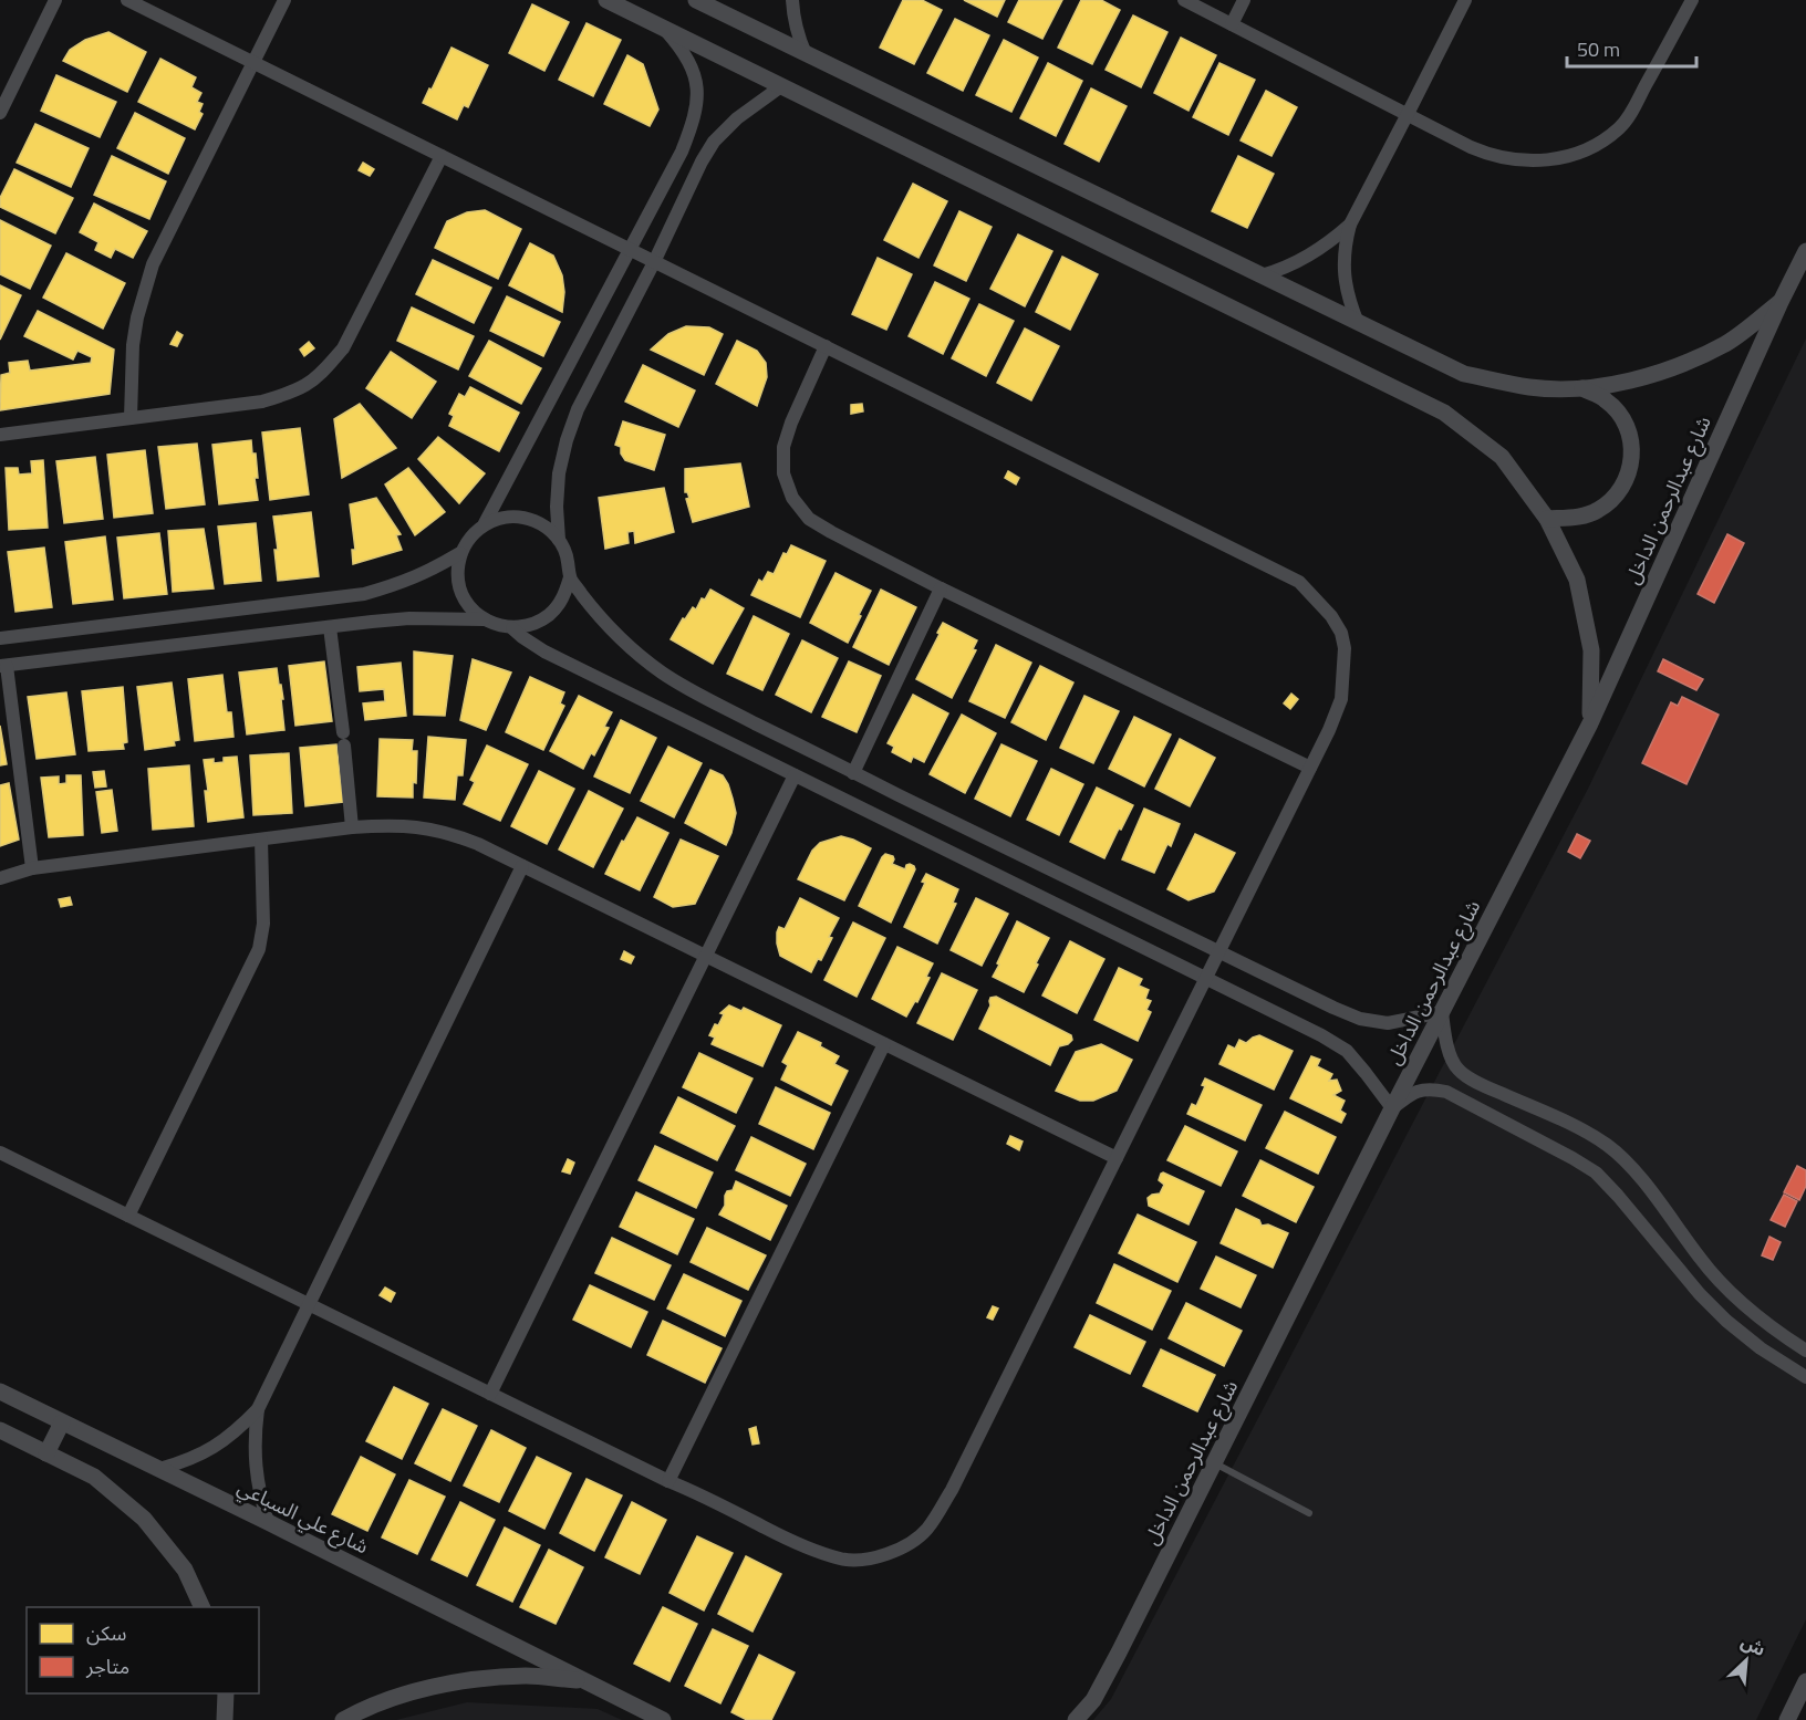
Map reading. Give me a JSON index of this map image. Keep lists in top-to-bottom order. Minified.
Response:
{"streets":{"street":["شارع عبدالرحمن الداخل","شارع علي السباعي"]},"legend":["سكن","متاجر"],"scale_bar":"50 m","north":"top right"}
